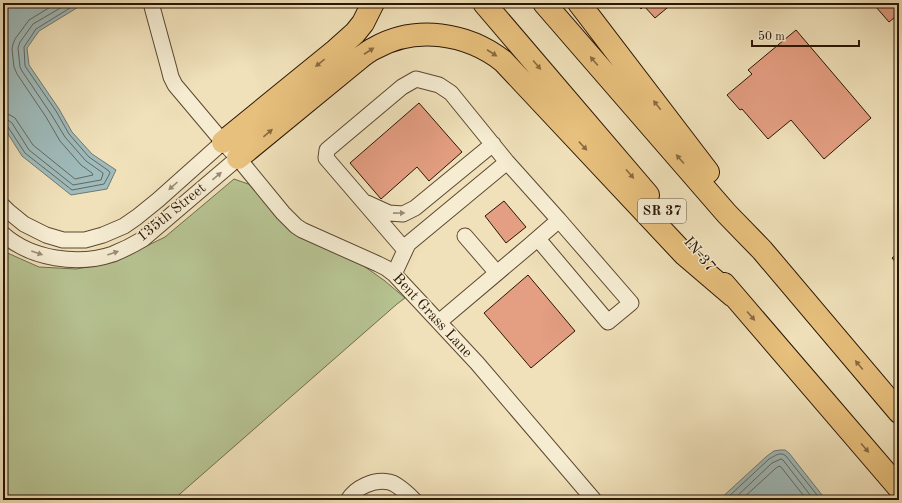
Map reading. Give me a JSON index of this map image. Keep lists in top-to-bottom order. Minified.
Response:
{"streets":{"highway":["SR 37","IN-37"],"street":["135th Street","Bent Grass Lane"]},"crossings":[["135th Street","Bent Grass Lane"]],"scale_bar":"50 m"}
